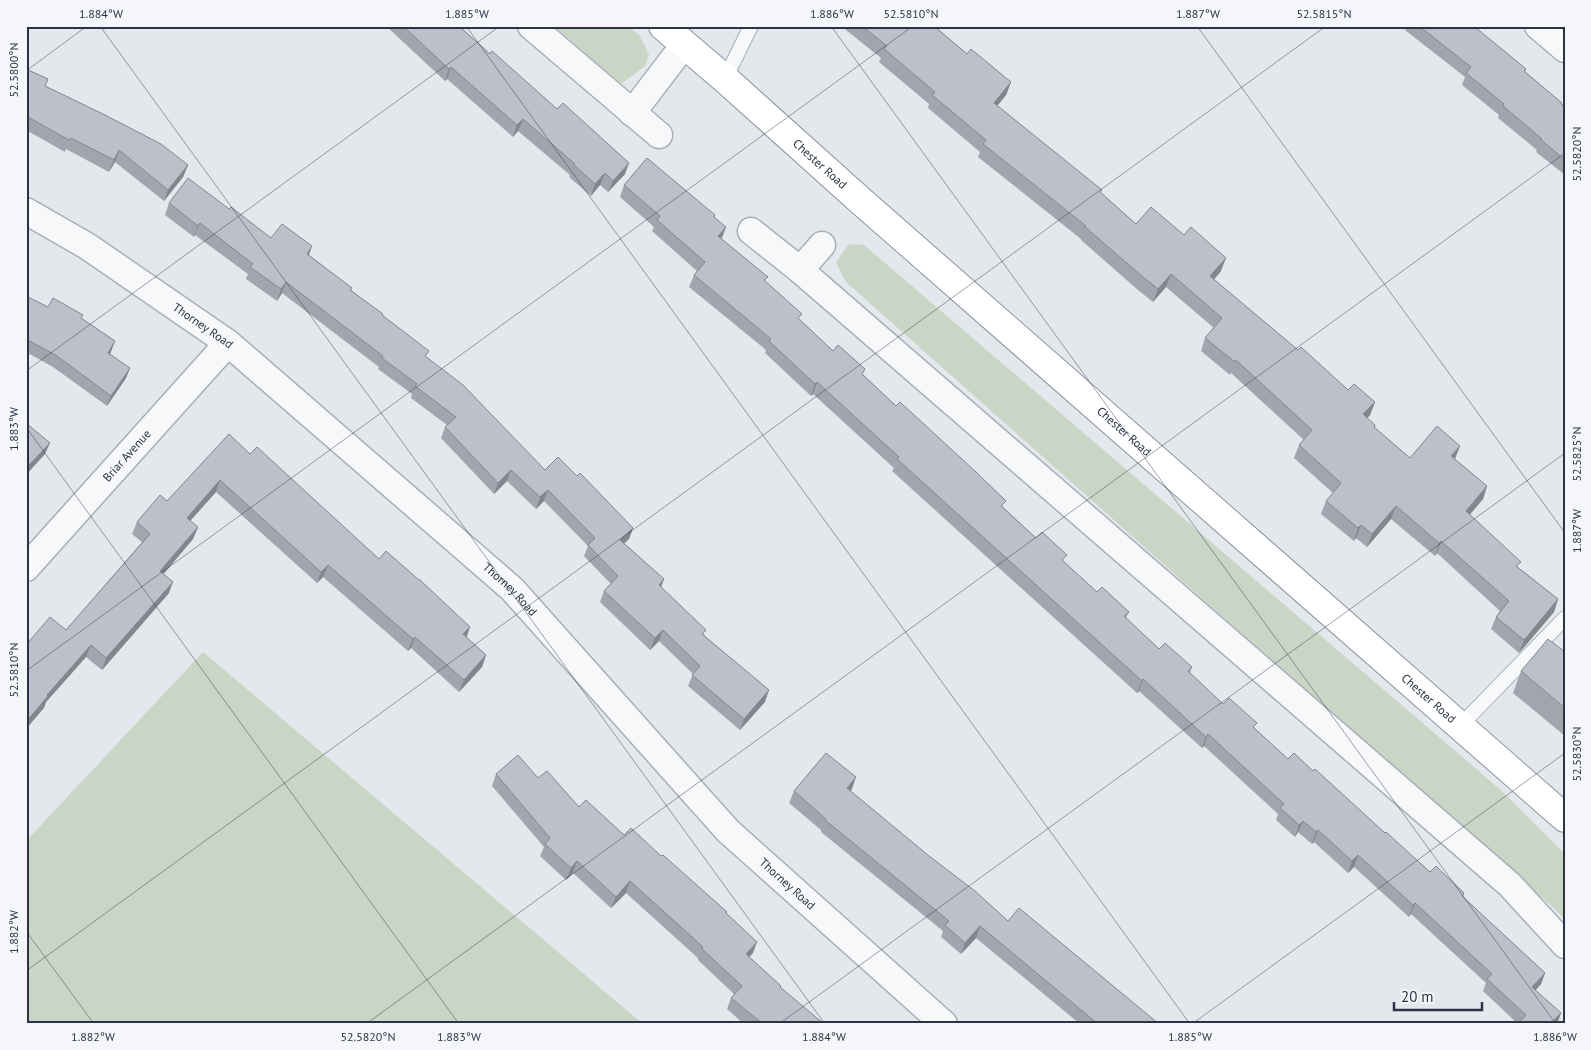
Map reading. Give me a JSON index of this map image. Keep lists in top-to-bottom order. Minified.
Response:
{"streets":{"highway":["Chester Road"],"street":["Thorney Road","Briar Avenue"]},"crossings":[["Thorney Road","Briar Avenue"]],"scale_bar":"20 m","coordinates":["1.884°W","1.885°W","1.886°W","52.5810°N","1.887°W","52.5815°N","52.5800°N","52.5820°N","1.883°W","52.5825°N","52.5830°N","1.882°W"]}
